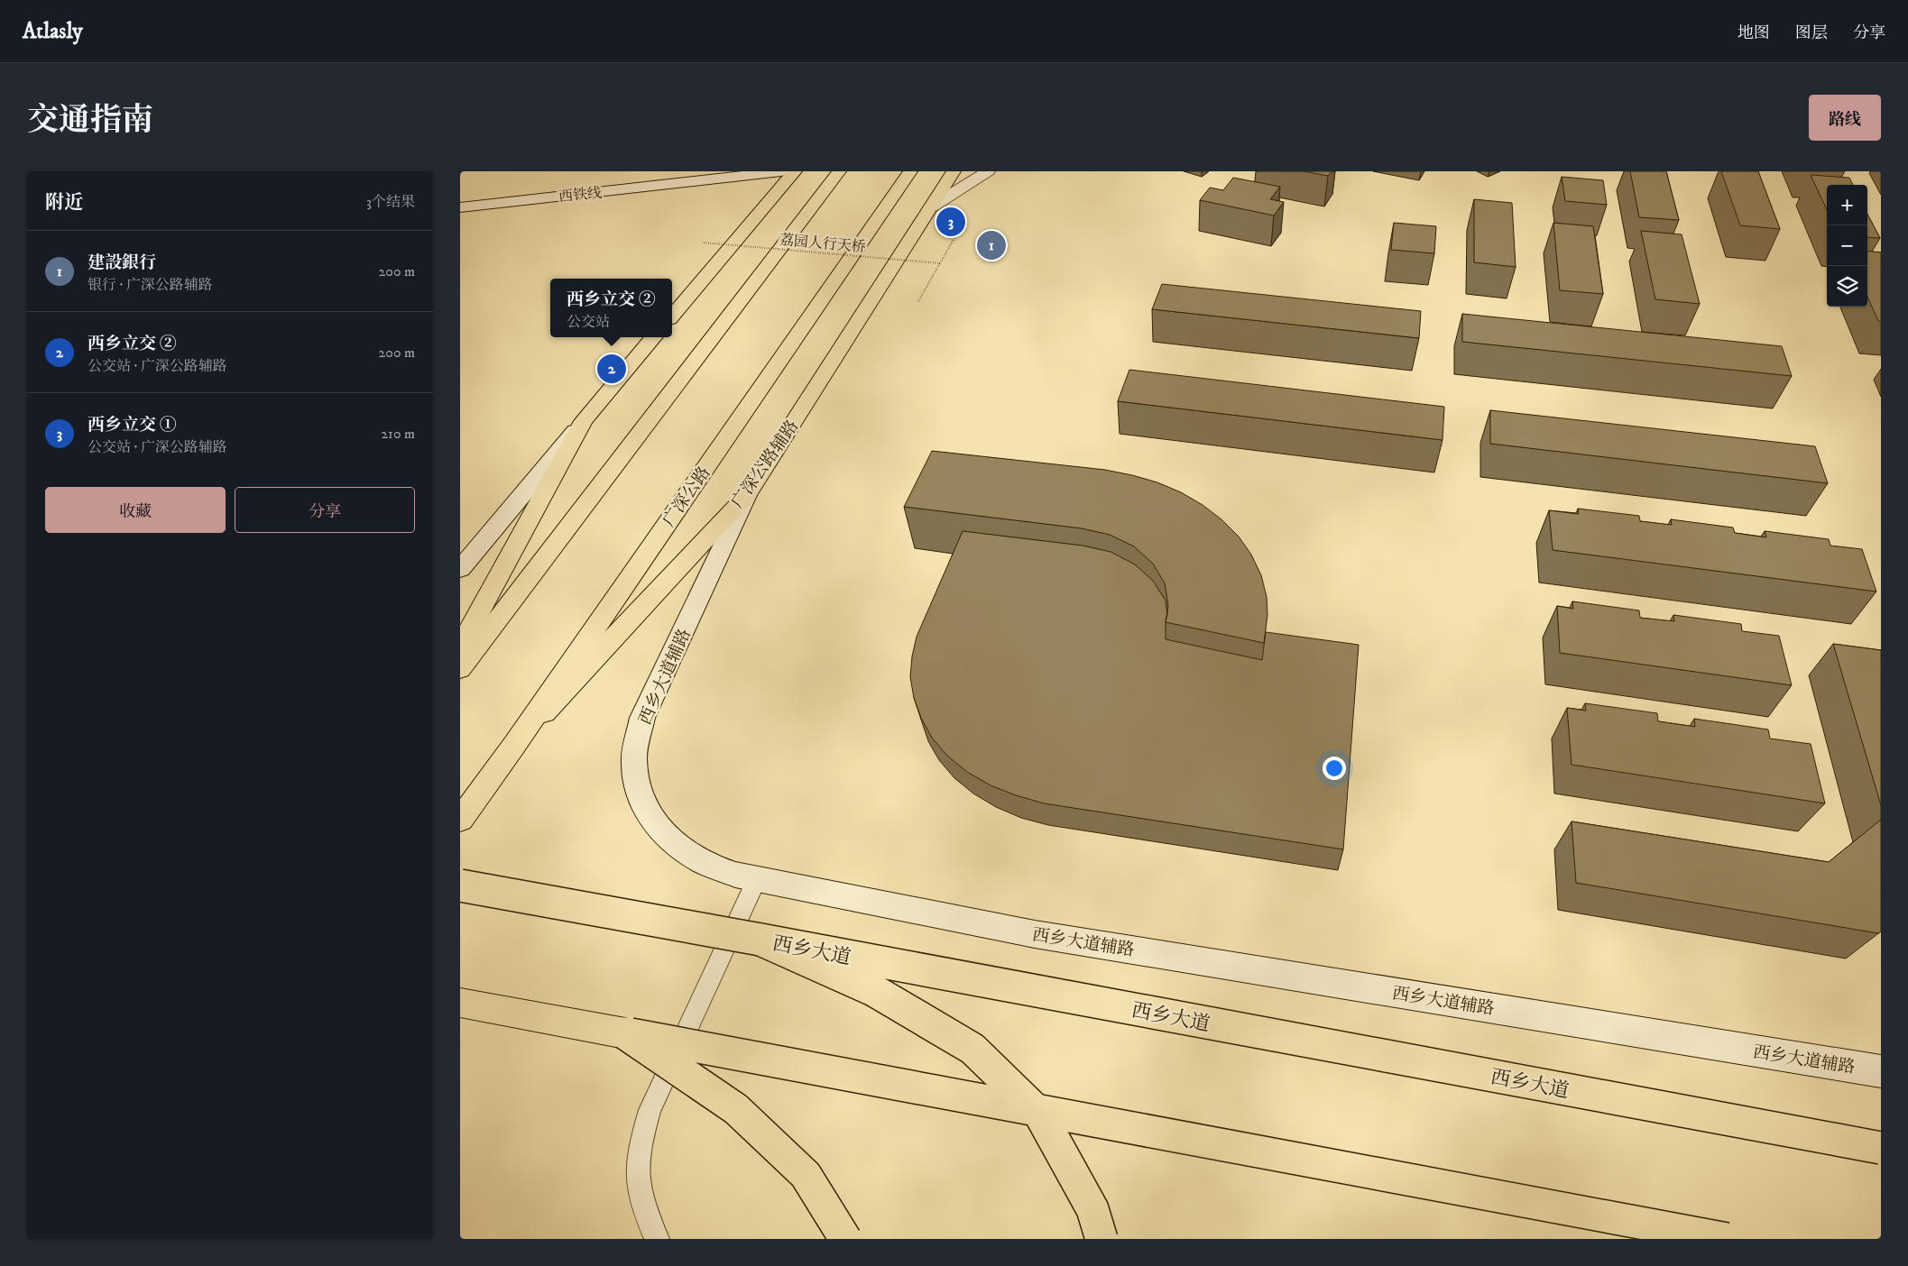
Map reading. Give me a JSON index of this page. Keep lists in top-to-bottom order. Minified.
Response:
{"streets":{"main road":["广深公路辅路","广深公路","西乡大道"],"street":["西铁线","西乡大道辅路"],"path":["荔园人行天桥"]},"crossings":[["广深公路辅路","广深公路"],["广深公路辅路","西乡大道辅路"]],"page":{"header":"Atlasly","nav":["地图","图层","分享"],"title":"交通指南","buttons":["路线",["收藏","分享"]],"heading":["附近","3个结果"],"map_buttons":["+","−"],"pins":["3","1","2"],"list":[{"mark":"1","name":"建設銀行","note":"银行 · 广深公路辅路","value":"200 m"},{"mark":"2","name":"西乡立交 ②","note":"公交站 · 广深公路辅路","value":"200 m"},{"mark":"3","name":"西乡立交 ①","note":"公交站 · 广深公路辅路","value":"210 m"}],"popup":["西乡立交 ②","公交站"]}}
